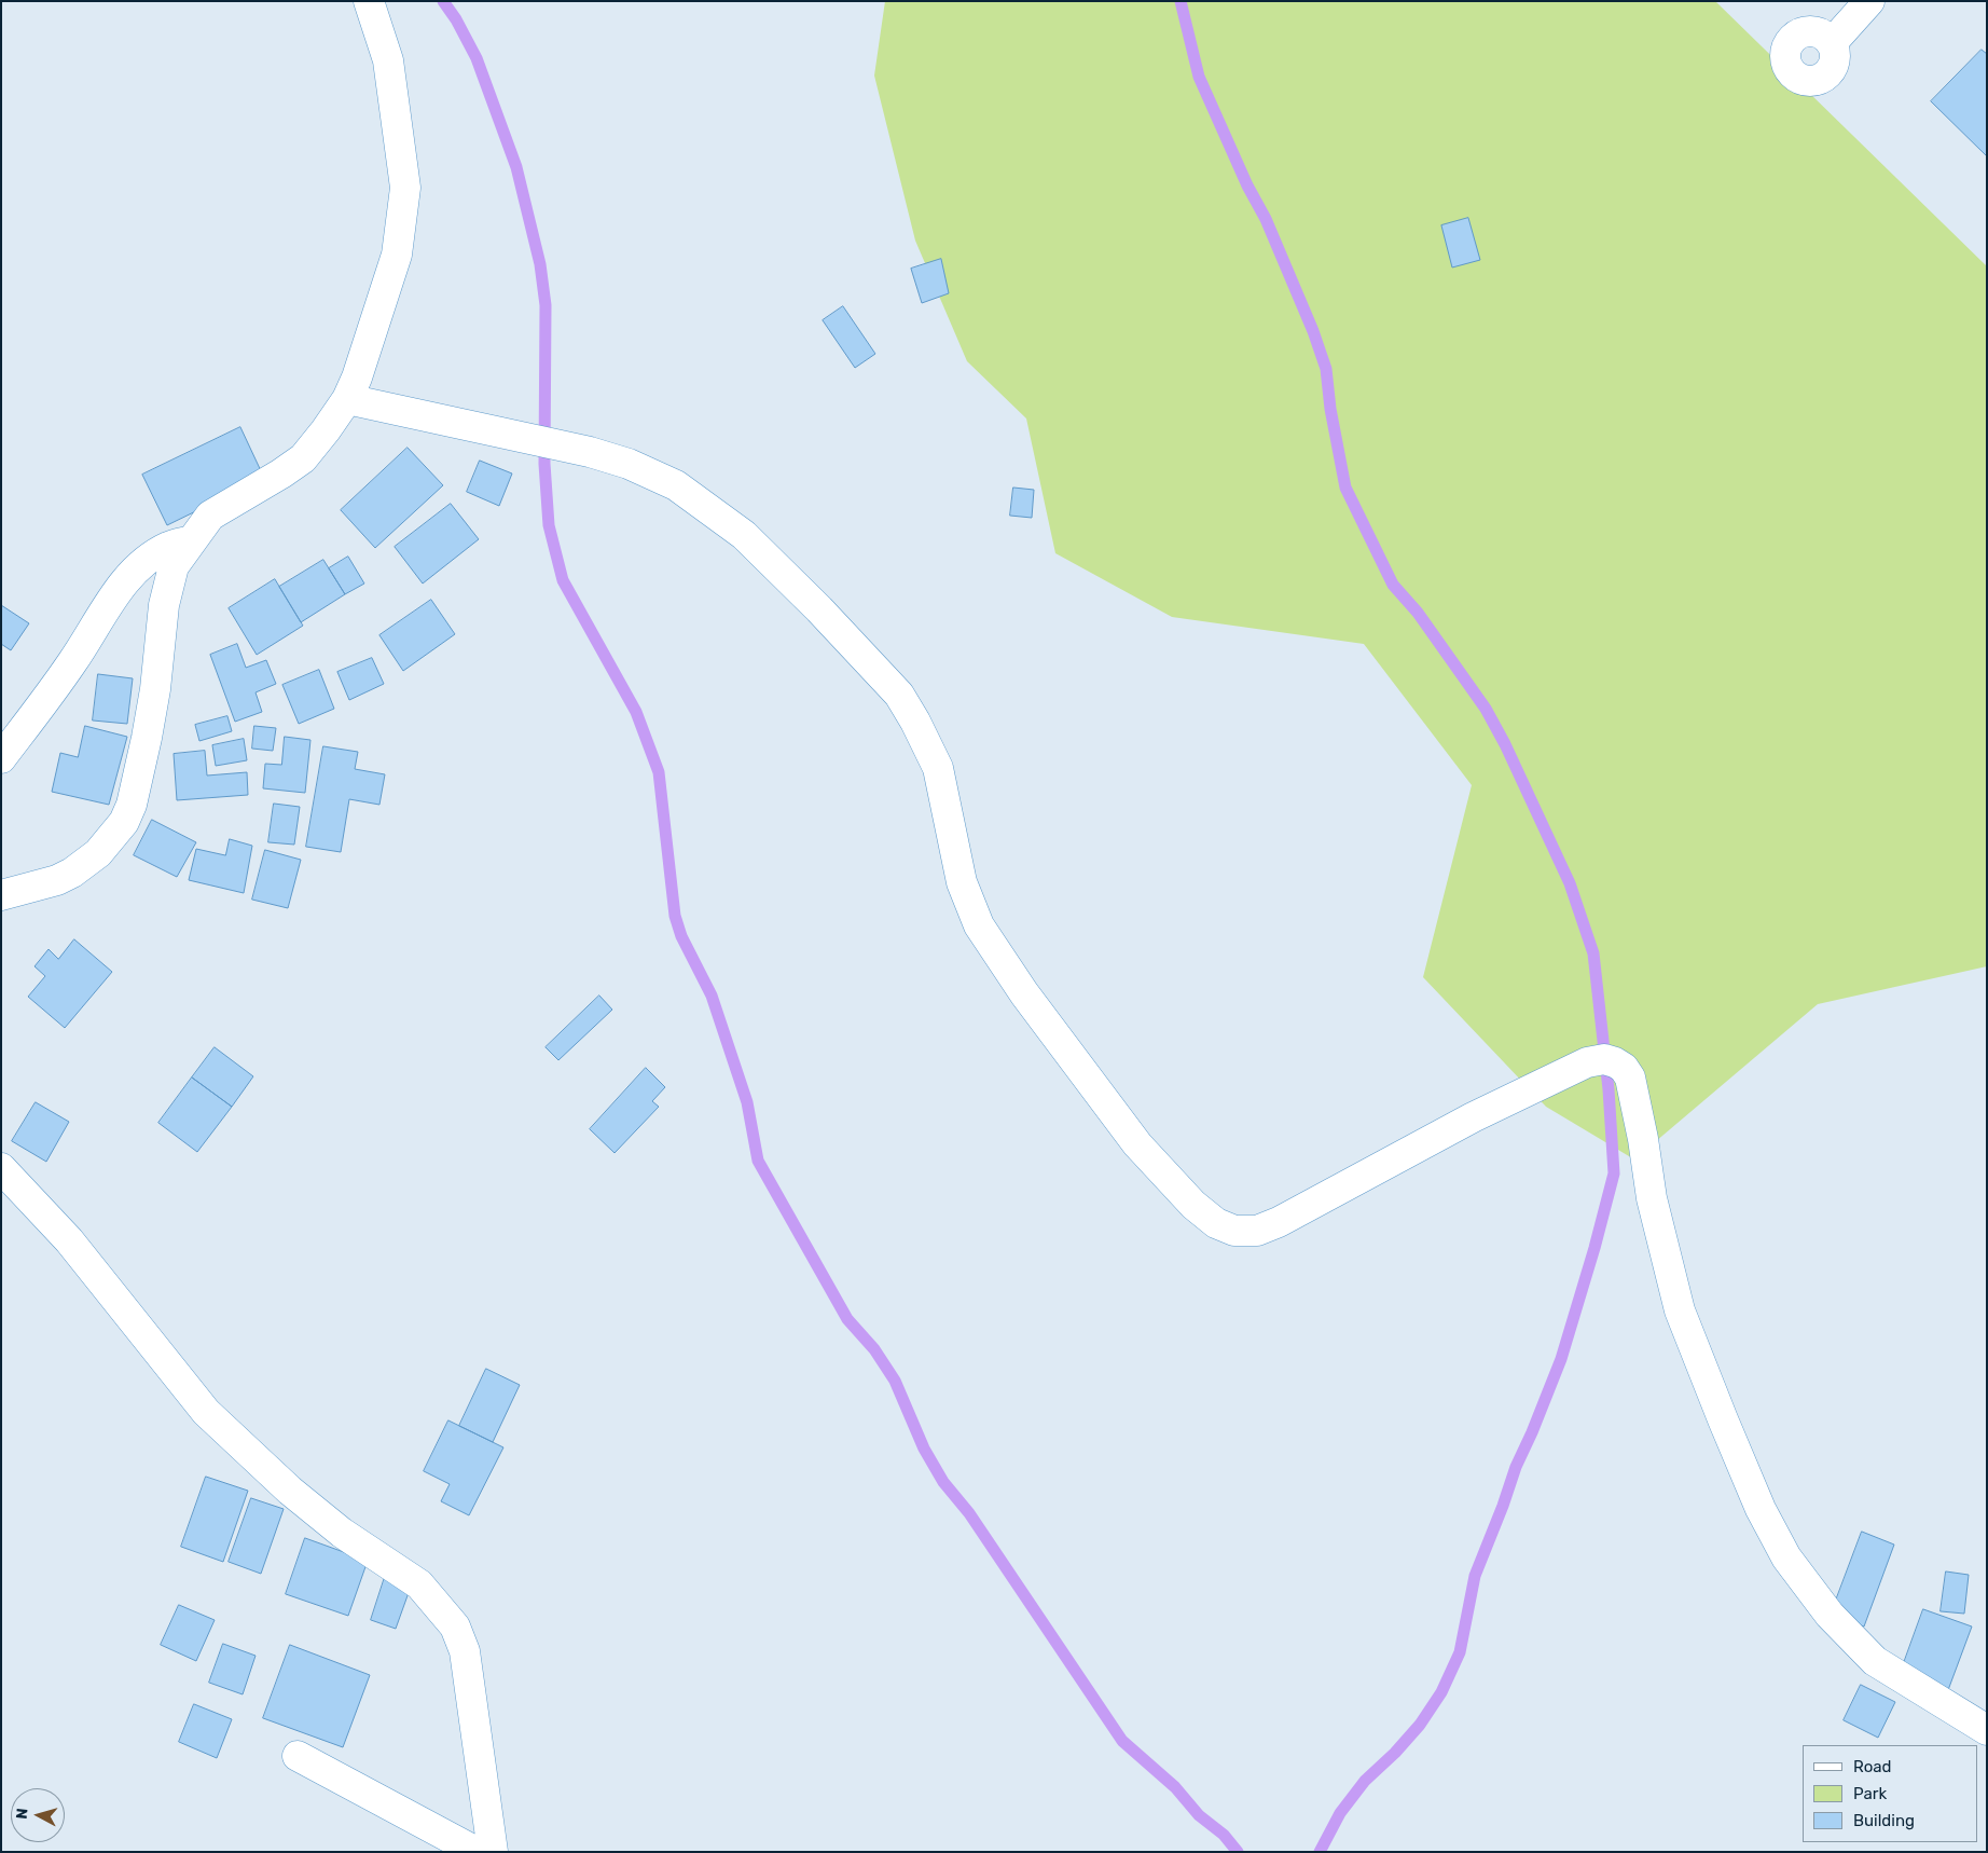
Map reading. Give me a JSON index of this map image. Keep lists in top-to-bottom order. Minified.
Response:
{"legend":["Road","Park","Building"],"north":"left"}
